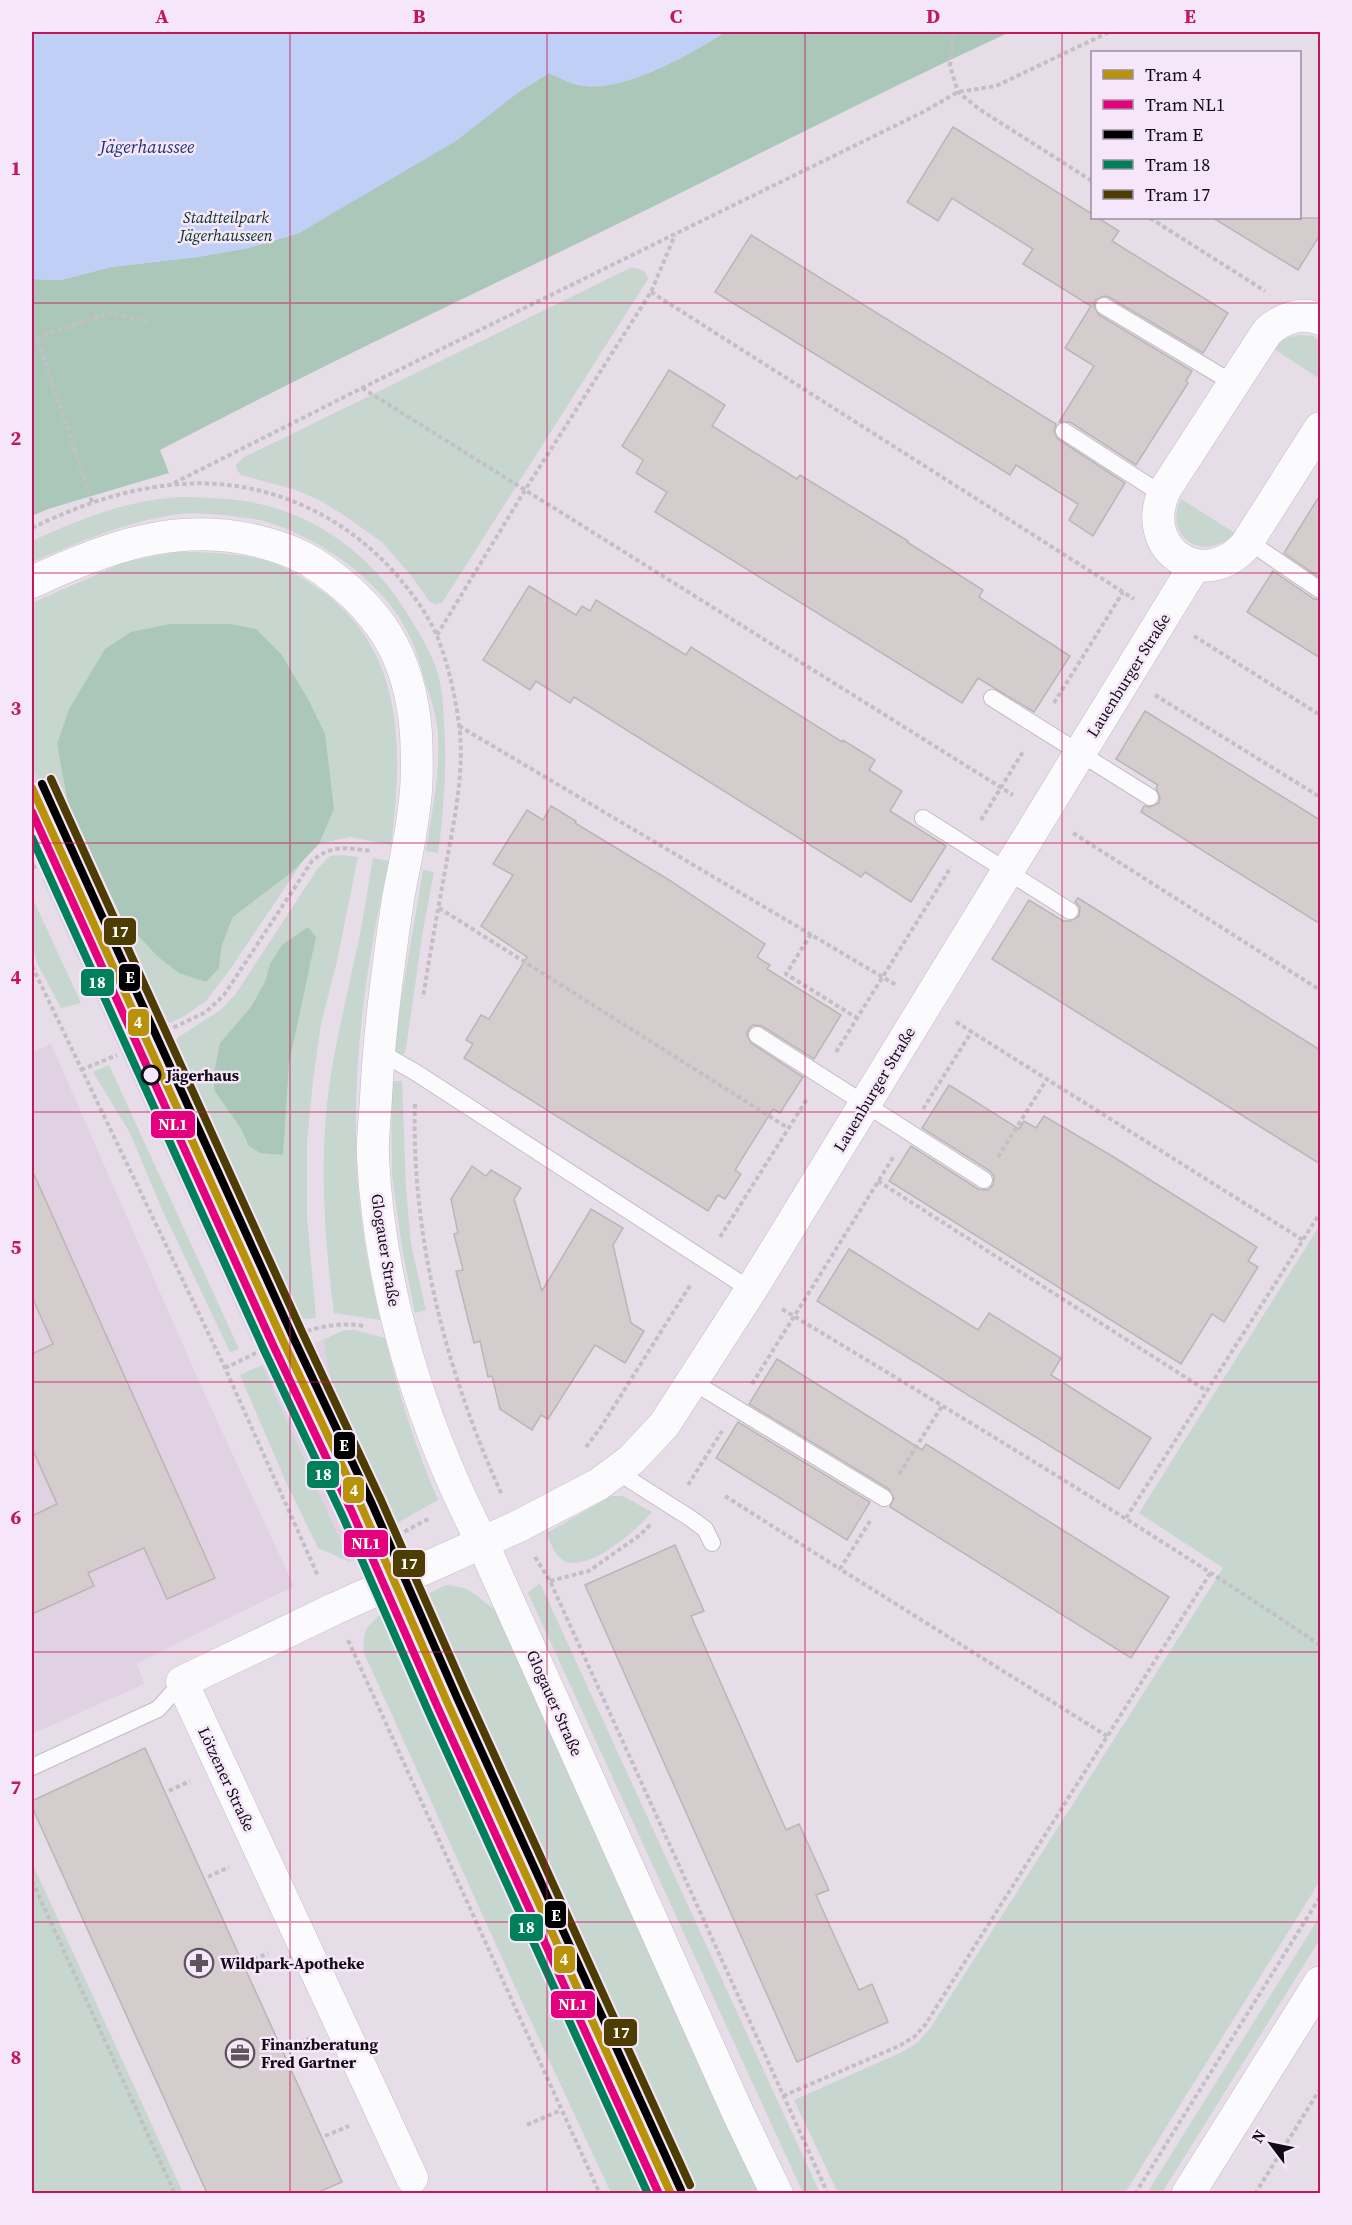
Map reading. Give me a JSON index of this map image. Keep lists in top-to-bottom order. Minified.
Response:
{"streets":{"street":["Lauenburger Straße","Glogauer Straße","Lötzener Straße"]},"crossings":[["Lauenburger Straße","Glogauer Straße"]],"water":["Jägerhaussee"],"parks":["Stadtteilpark Jägerhausseen"],"places":{"other":["Jägerhaus"],"pharmacy":["Wildpark-Apotheke"],"office":["Finanzberatung Fred Gartner"]},"lines":["tram line 17","tram line E","tram line 4","tram line NL1","tram line 18"],"legend":["Tram 4","Tram NL1","Tram E","Tram 18","Tram 17"],"north":"top left","grid":{"columns":["A","B","C","D","E"],"rows":["1","2","3","4","5","6","7","8"]}}
